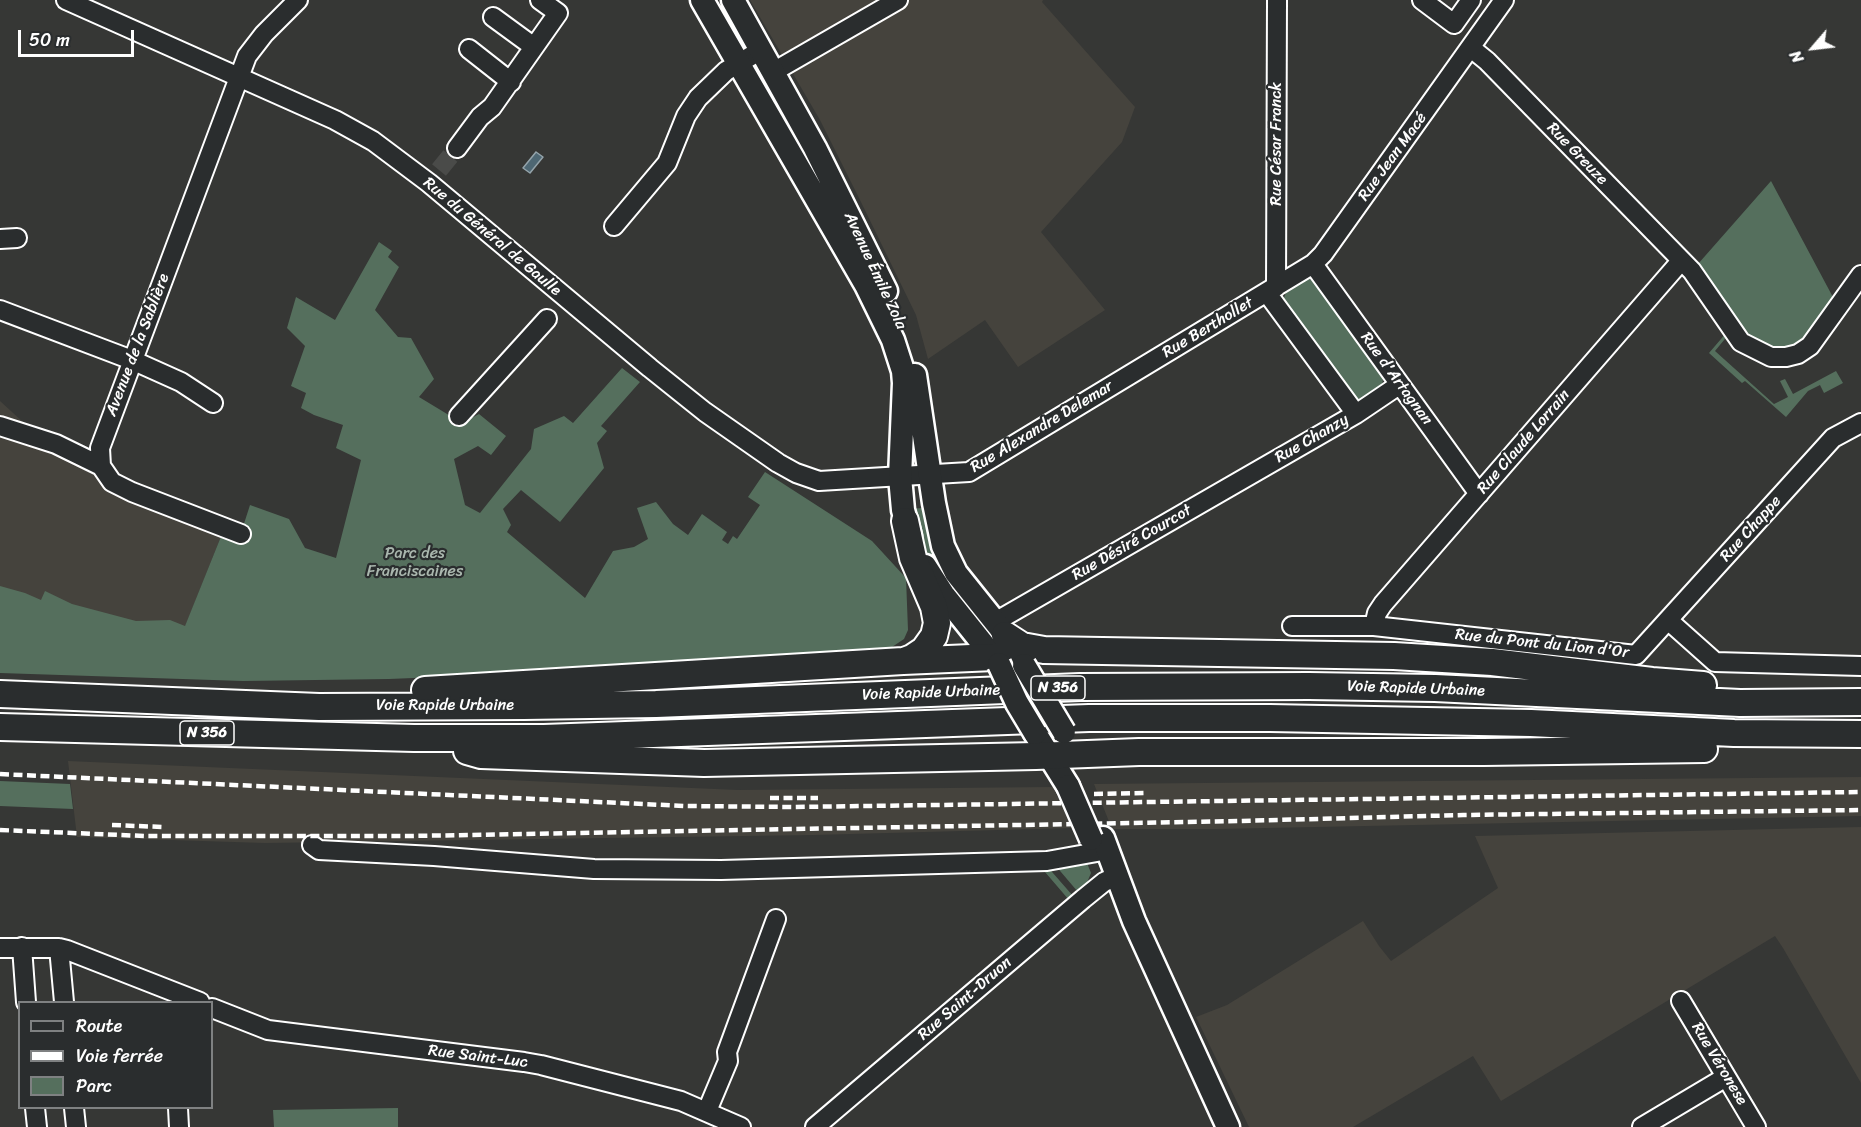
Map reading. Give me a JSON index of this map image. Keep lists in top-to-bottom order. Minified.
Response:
{"streets":{"highway":["N 356","Voie Rapide Urbaine"],"main road":["Avenue Émile Zola"],"street":["Rue César Franck","Rue Greuze","Rue Jean Macé","Rue du Général de Gaulle","Rue Berthollet","Avenue de la Sablière","Rue d'Artagnan","Rue Alexandre Delemar","Rue Chanzy","Rue Claude Lorrain","Rue Chappe","Rue Désiré Courcot","Rue du Pont du Lion d'Or","Rue Saint-Druon","Rue Saint-Luc","Rue Véronese"]},"crossings":[["Rue César Franck","Rue Jean Macé"],["Rue César Franck","Rue Berthollet"],["Rue Greuze","Rue Jean Macé"],["Rue Greuze","Rue Claude Lorrain"],["Rue Jean Macé","Rue Berthollet"],["Rue Jean Macé","Rue d'Artagnan"],["Rue du Général de Gaulle","Avenue Émile Zola"],["Rue du Général de Gaulle","Avenue de la Sablière"],["Rue du Général de Gaulle","Rue Alexandre Delemar"],["Avenue Émile Zola","Rue Alexandre Delemar"],["Avenue Émile Zola","Rue Désiré Courcot"],["Rue Berthollet","Rue Alexandre Delemar"],["Rue d'Artagnan","Rue Chanzy"],["Rue d'Artagnan","Rue Claude Lorrain"],["Rue Chanzy","Rue Désiré Courcot"],["Rue Claude Lorrain","Rue du Pont du Lion d'Or"],["Rue Chappe","Rue du Pont du Lion d'Or"]],"parks":["Parc des Franciscaines"],"legend":["Route","Voie ferrée","Parc"],"scale_bar":"50 m","north":"bottom left"}
